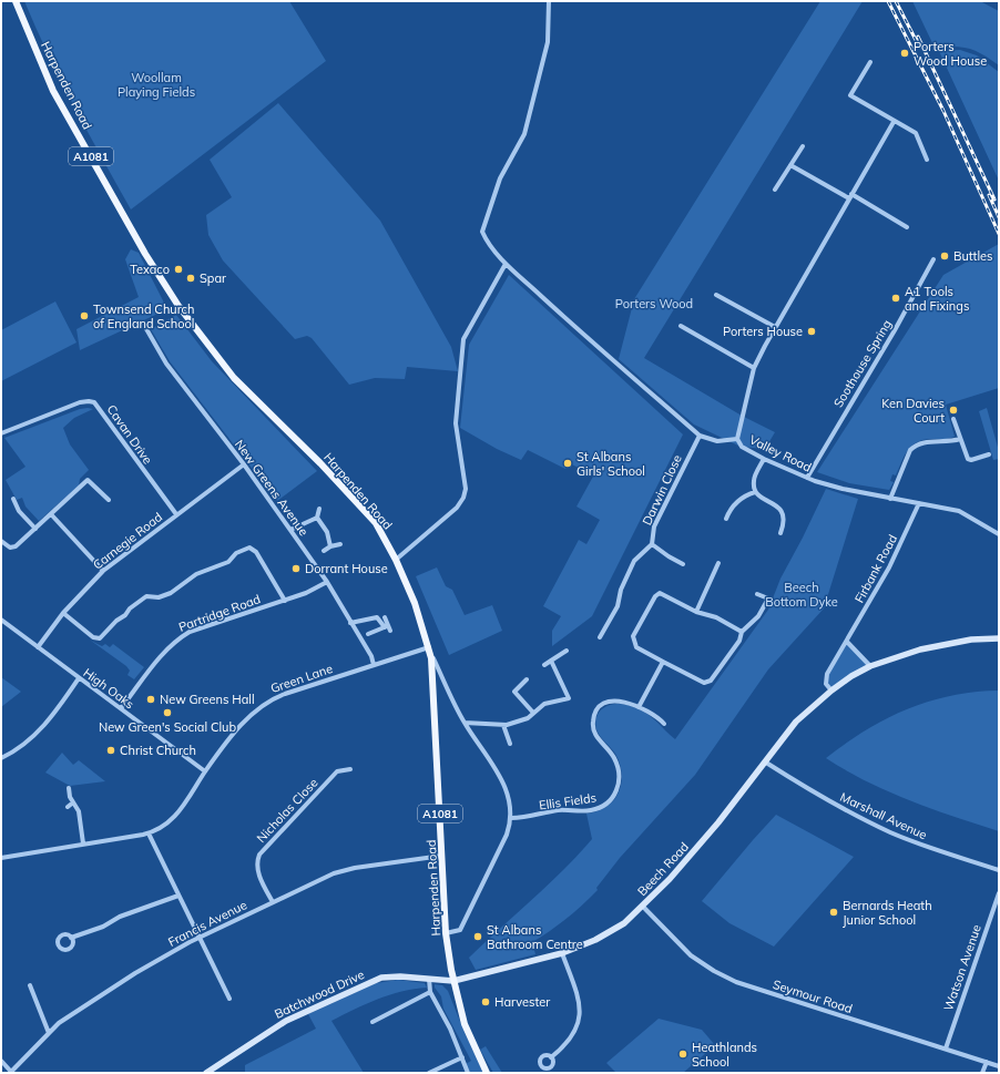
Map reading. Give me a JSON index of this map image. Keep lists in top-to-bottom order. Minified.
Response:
{"streets":{"main road":["Harpenden Road","A1081"],"street":["Soothouse Spring","Cavan Drive","Valley Road","New Greens Avenue","Darwin Close","Carnegie Road","Firbank Road","Partridge Road","Green Lane","High Oaks","Ellis Fields","Nicholas Close","Marshall Avenue","Beech Road","Francis Avenue","Watson Avenue","Batchwood Drive","Seymour Road"]},"crossings":[["Harpenden Road","Green Lane"],["Harpenden Road","Beech Road"],["Harpenden Road","Francis Avenue"],["Harpenden Road","Batchwood Drive"],["Soothouse Spring","Valley Road"],["Cavan Drive","Carnegie Road"],["Valley Road","Darwin Close"],["Valley Road","Firbank Road"],["New Greens Avenue","Carnegie Road"],["New Greens Avenue","Partridge Road"],["New Greens Avenue","Green Lane"],["Carnegie Road","High Oaks"],["Partridge Road","High Oaks"],["Green Lane","High Oaks"],["Nicholas Close","Francis Avenue"],["Marshall Avenue","Beech Road"],["Beech Road","Batchwood Drive"],["Beech Road","Seymour Road"],["Watson Avenue","Seymour Road"]],"parks":["Woollam Playing Fields","Porters Wood","Beech Bottom Dyke"],"places":["Porters Wood House","Buttles","Texaco","Spar","A1 Tools and Fixings","Townsend Church of England School","Porters House","Ken Davies Court","St Albans Girls' School","Dorrant House","New Greens Hall","New Green's Social Club","Christ Church","Bernards Heath Junior School","St Albans Bathroom Centre","Harvester","Heathlands School"]}
